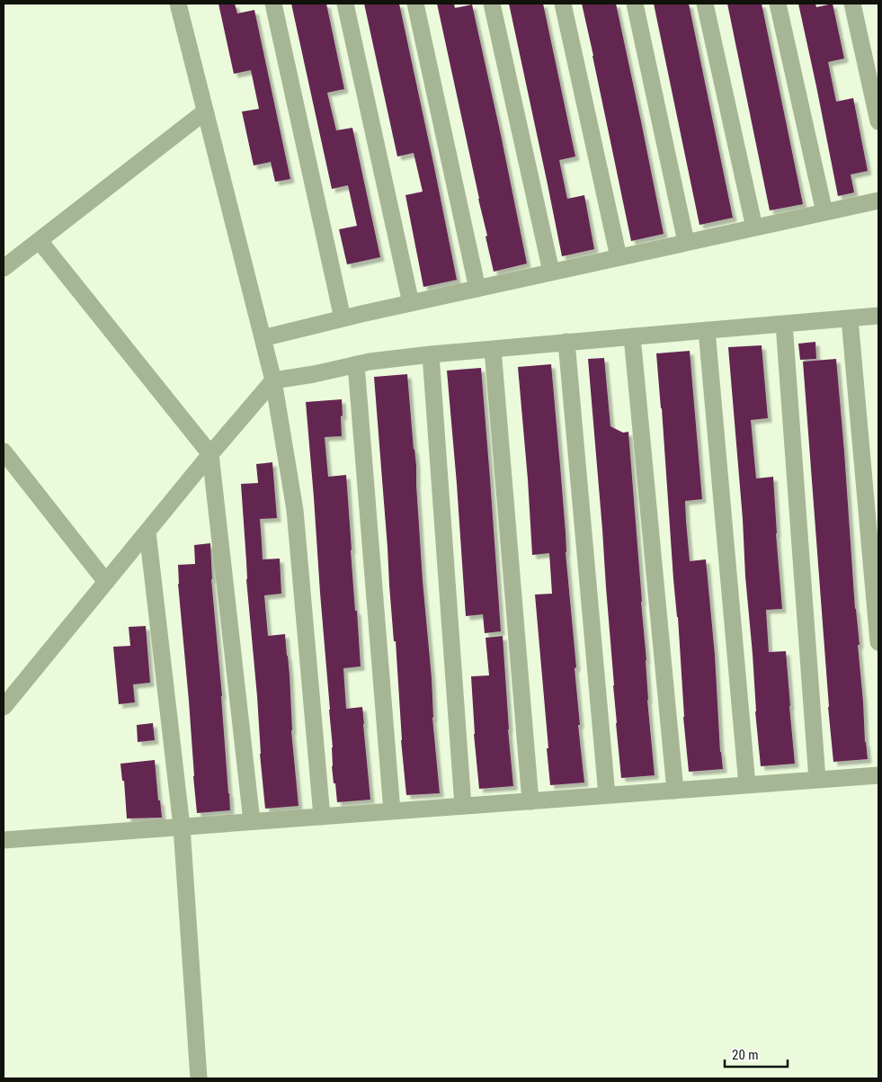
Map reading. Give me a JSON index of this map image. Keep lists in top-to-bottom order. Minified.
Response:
{"scale_bar":"20 m"}
